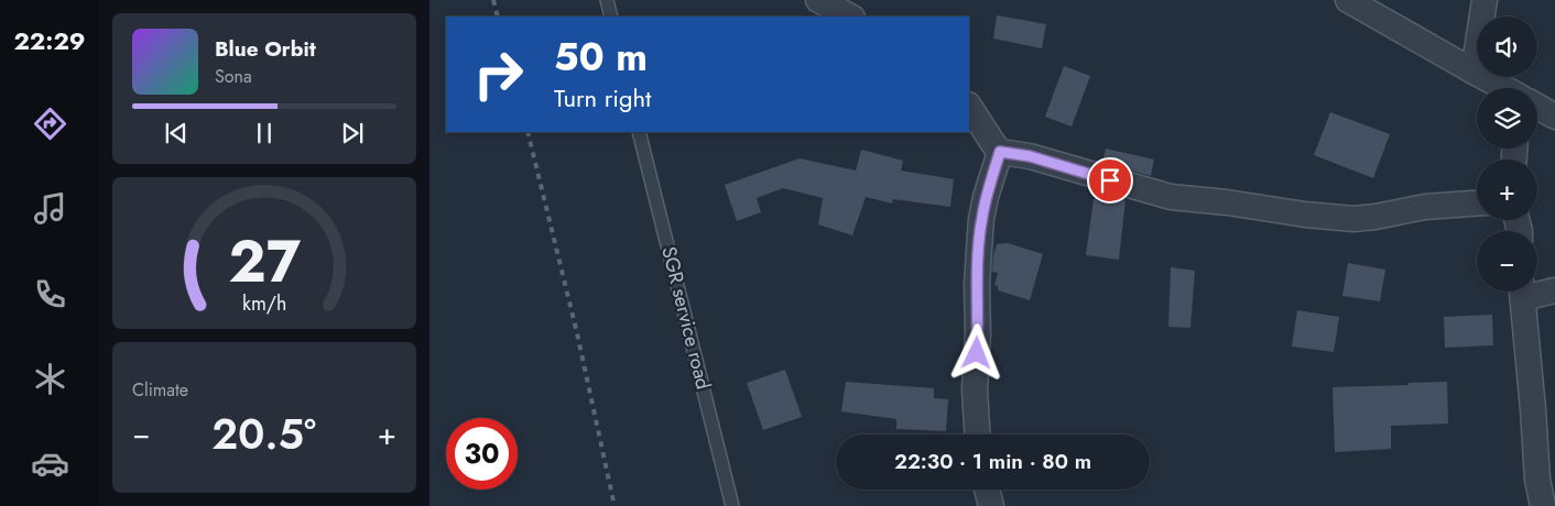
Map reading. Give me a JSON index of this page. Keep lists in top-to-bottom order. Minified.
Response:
{"streets":{"lane":["SGR service road"]},"page":{"tabs":"22:29","map_buttons":["+","−"],"turn":["50 m","Turn right"],"song":["Blue Orbit","Sona"],"tile":"Climate","heat":["−","20.5°","+"],"limit":"30","trip":"22:30 · 1 min · 80 m","gauge":["27","km/h"]}}
